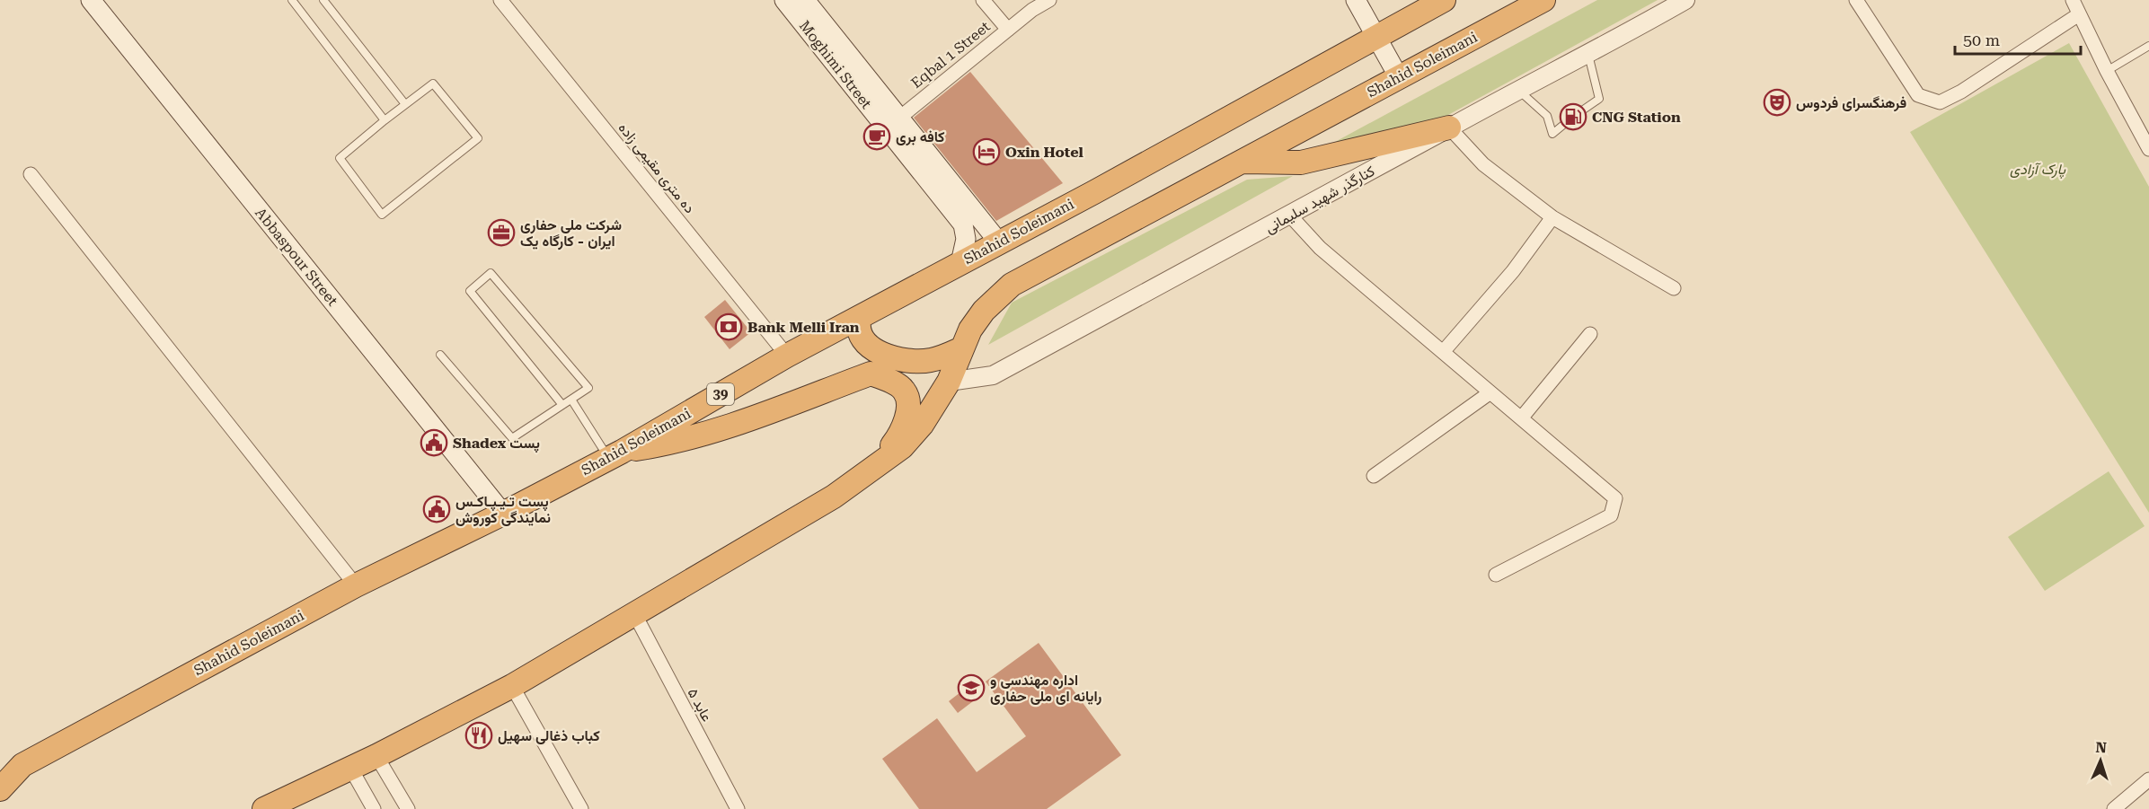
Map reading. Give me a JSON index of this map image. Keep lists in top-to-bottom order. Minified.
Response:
{"streets":{"highway":["Shahid Soleimani","39"],"main road":["Moghimi Street","Abbaspour Street"],"street":["Eqbal 1 Street","ده متری مقیمی زاده","کنارگذر شهید سلیمانی","عابد ۵"]},"crossings":[["Eqbal 1 Street","Moghimi Street"],["Moghimi Street","Shahid Soleimani"],["Shahid Soleimani","ده متری مقیمی زاده"],["Shahid Soleimani","کنارگذر شهید سلیمانی"],["Shahid Soleimani","Abbaspour Street"],["Shahid Soleimani","عابد ۵"]],"parks":["پارک آزادی"],"places":{"theatre":["فرهنگسرای فردوس"],"fuel station":["CNG Station"],"cafe":["کافه بری"],"hotel":["Oxin Hotel"],"office":["شرکت ملی حفاری ایران - کارگاه یک"],"bank":["Bank Melli Iran"],"public building":["Shadex پست","پست تـیـپـاکـس نمایندگی کوروش"],"school or university":["اداره مهندسی و رایانه ای ملی حفاری"],"restaurant":["کباب ذغالی سهیل"]},"scale_bar":"50 m","north":"top"}
